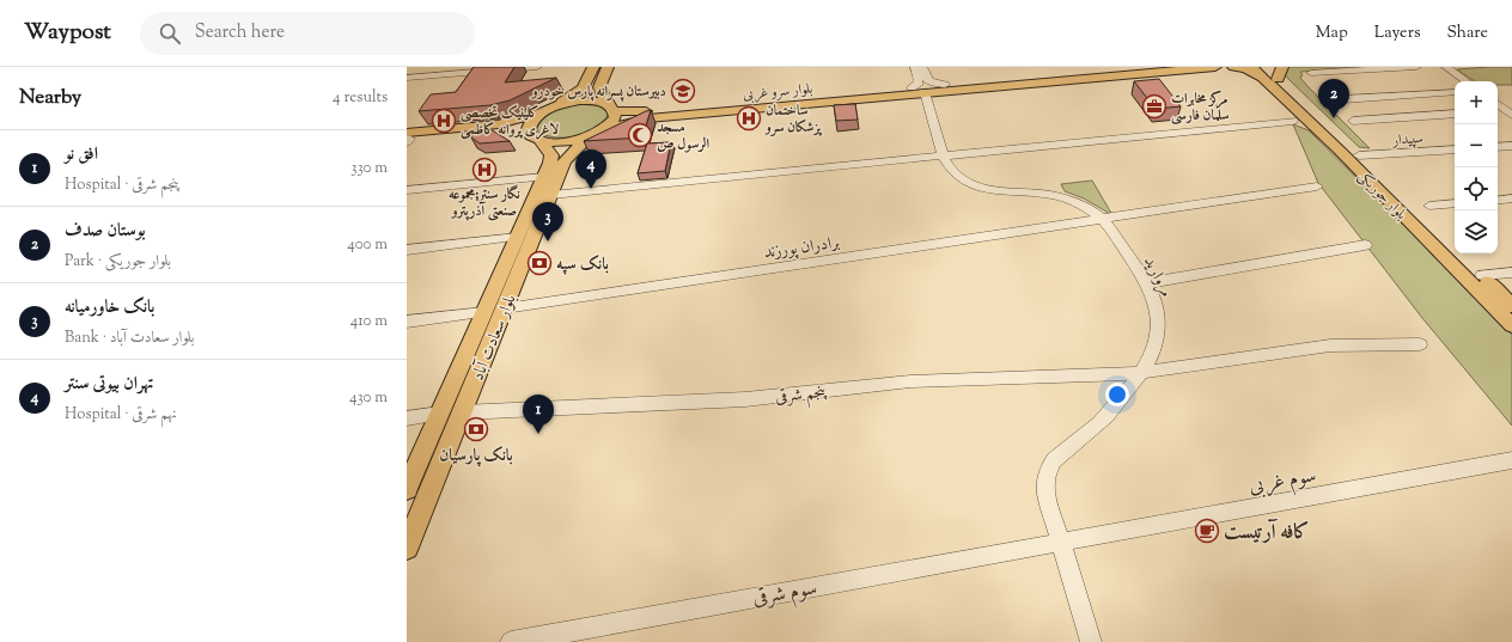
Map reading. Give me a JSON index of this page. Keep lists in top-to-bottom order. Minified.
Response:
{"streets":{"main road":["بلوار سرو غربی","بلوار جوریکی","بلوار سعادت آباد"],"street":["سپیدار","برادران پورزند","مروارید","پنجم شرقی","سوم غربی","سوم شرقی"]},"crossings":[["بلوار سرو غربی","مروارید"],["بلوار سرو غربی","بلوار سعادت آباد"],["سپیدار","بلوار جوریکی"],["برادران پورزند","مروارید"],["برادران پورزند","بلوار سعادت آباد"],["مروارید","پنجم شرقی"],["مروارید","سوم غربی"],["مروارید","سوم شرقی"],["بلوار سعادت آباد","پنجم شرقی"],["سوم غربی","سوم شرقی"]],"places":{"school or university":["دبیرستان پسرانه پارس خودرو"],"office":["مرکز مخابرات سلمان فارسی"],"hospital":["ساختمان پزشکان سرو","کلینیک تخصصی لاغری پروانه کاظمی","نگار سنتر;مجموعه صنعتی آذرپترو"],"mosque":["مسجد الرسول ص"],"bank":["بانک سپه","بانک پارسیان"],"cafe":["کافه آرتیست"]},"page":{"header":"Waypost","search":"Search here","nav":["Map","Layers","Share"],"heading":["Nearby","4 results"],"pins":["2","4","3","1"],"map_buttons":["+","−"],"list":[{"mark":"1","name":"افق نو","note":"Hospital · پنجم شرقی","value":"330 m"},{"mark":"2","name":"بوستان صدف","note":"Park · بلوار جوریکی","value":"400 m"},{"mark":"3","name":"بانک خاورمیانه","note":"Bank · بلوار سعادت آباد","value":"410 m"},{"mark":"4","name":"تهران بیوتی سنتر","note":"Hospital · نهم شرقی","value":"430 m"}]}}
